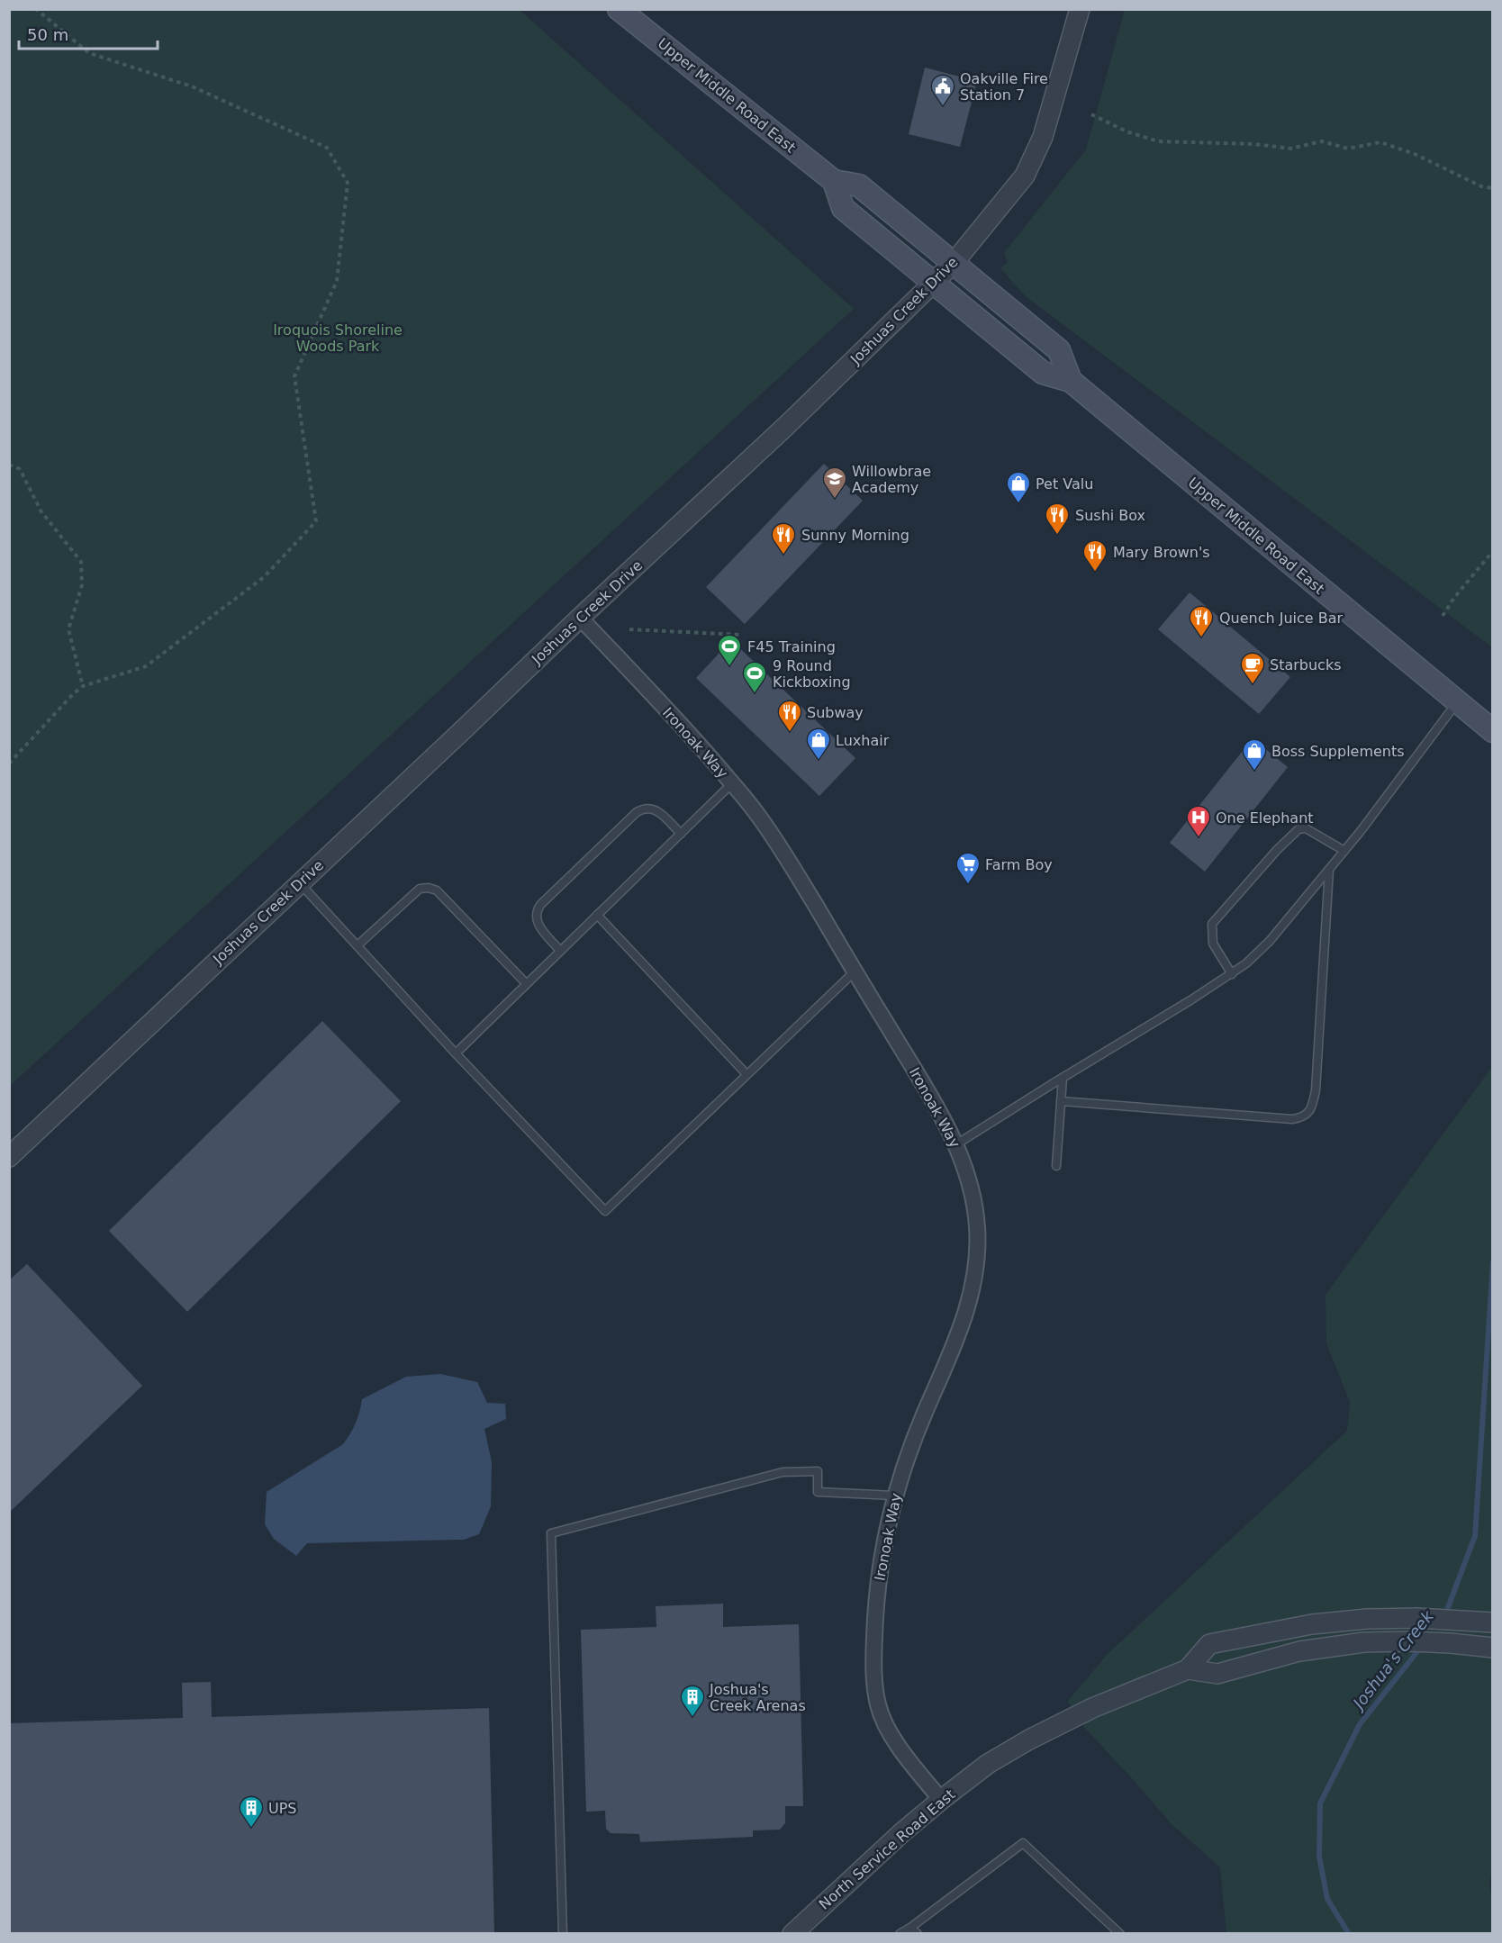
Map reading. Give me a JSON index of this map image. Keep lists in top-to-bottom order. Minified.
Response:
{"streets":{"main road":["Upper Middle Road East"],"street":["Joshuas Creek Drive","Ironoak Way","North Service Road East"]},"crossings":[["Upper Middle Road East","Joshuas Creek Drive"],["Joshuas Creek Drive","Ironoak Way"],["Ironoak Way","North Service Road East"]],"water":["Joshua's Creek"],"parks":["Iroquois Shoreline Woods Park"],"places":{"public building":["Oakville Fire Station 7"],"school or university":["Willowbrae Academy"],"shop":["Pet Valu","Luxhair","Boss Supplements"],"restaurant":["Sushi Box","Sunny Morning","Mary Brown's","Quench Juice Bar","Subway"],"sports":["F45 Training","9 Round Kickboxing"],"cafe":["Starbucks"],"hospital":["One Elephant"],"supermarket":["Farm Boy"],"building":["Joshua's Creek Arenas","UPS"]},"scale_bar":"50 m"}
